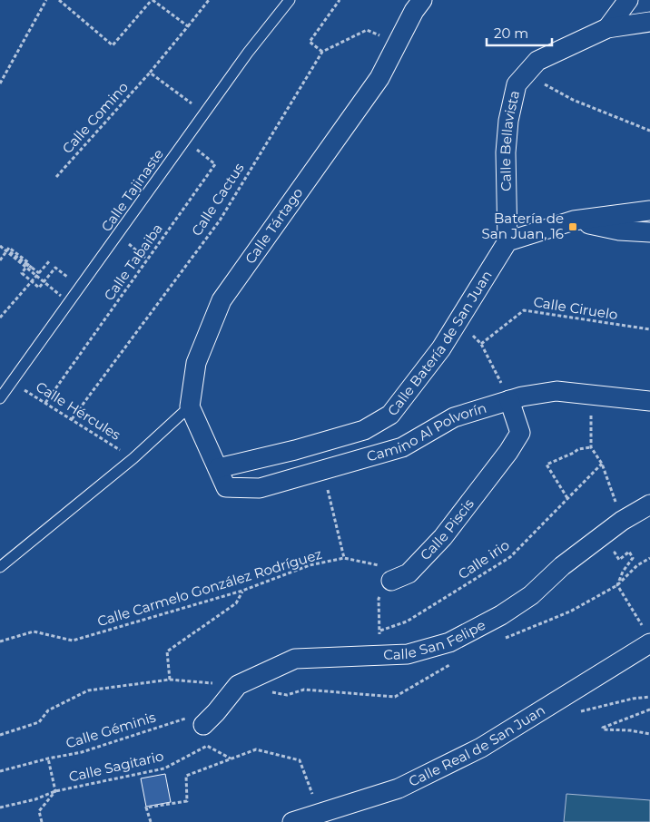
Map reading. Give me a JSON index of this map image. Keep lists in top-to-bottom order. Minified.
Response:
{"streets":{"street":["Calle Bellavista","Calle Tártago","Calle Batería de San Juan","Camino Al Polvorín","Calle Piscis","Calle San Felipe","Calle Real de San Juan"],"lane":["Calle Tajinaste"],"path":["Calle Comino","Calle Cactus","Calle Tabaiba","Calle Ciruelo","Calle Hércules","Calle irio","Calle Carmelo González Rodríguez","Calle Géminis","Calle Sagitario"]},"crossings":[["Calle Bellavista","Calle Batería de San Juan"],["Calle Tajinaste","Calle Tabaiba"],["Calle Tajinaste","Calle Hércules"],["Calle Cactus","Calle Hércules"],["Calle Tabaiba","Calle Hércules"],["Calle Batería de San Juan","Camino Al Polvorín"],["Camino Al Polvorín","Calle Piscis"],["Calle Piscis","Calle Carmelo González Rodríguez"],["Calle San Felipe","Calle Géminis"]],"places":{"transit":["Batería de San Juan, 16"]},"scale_bar":"20 m"}
